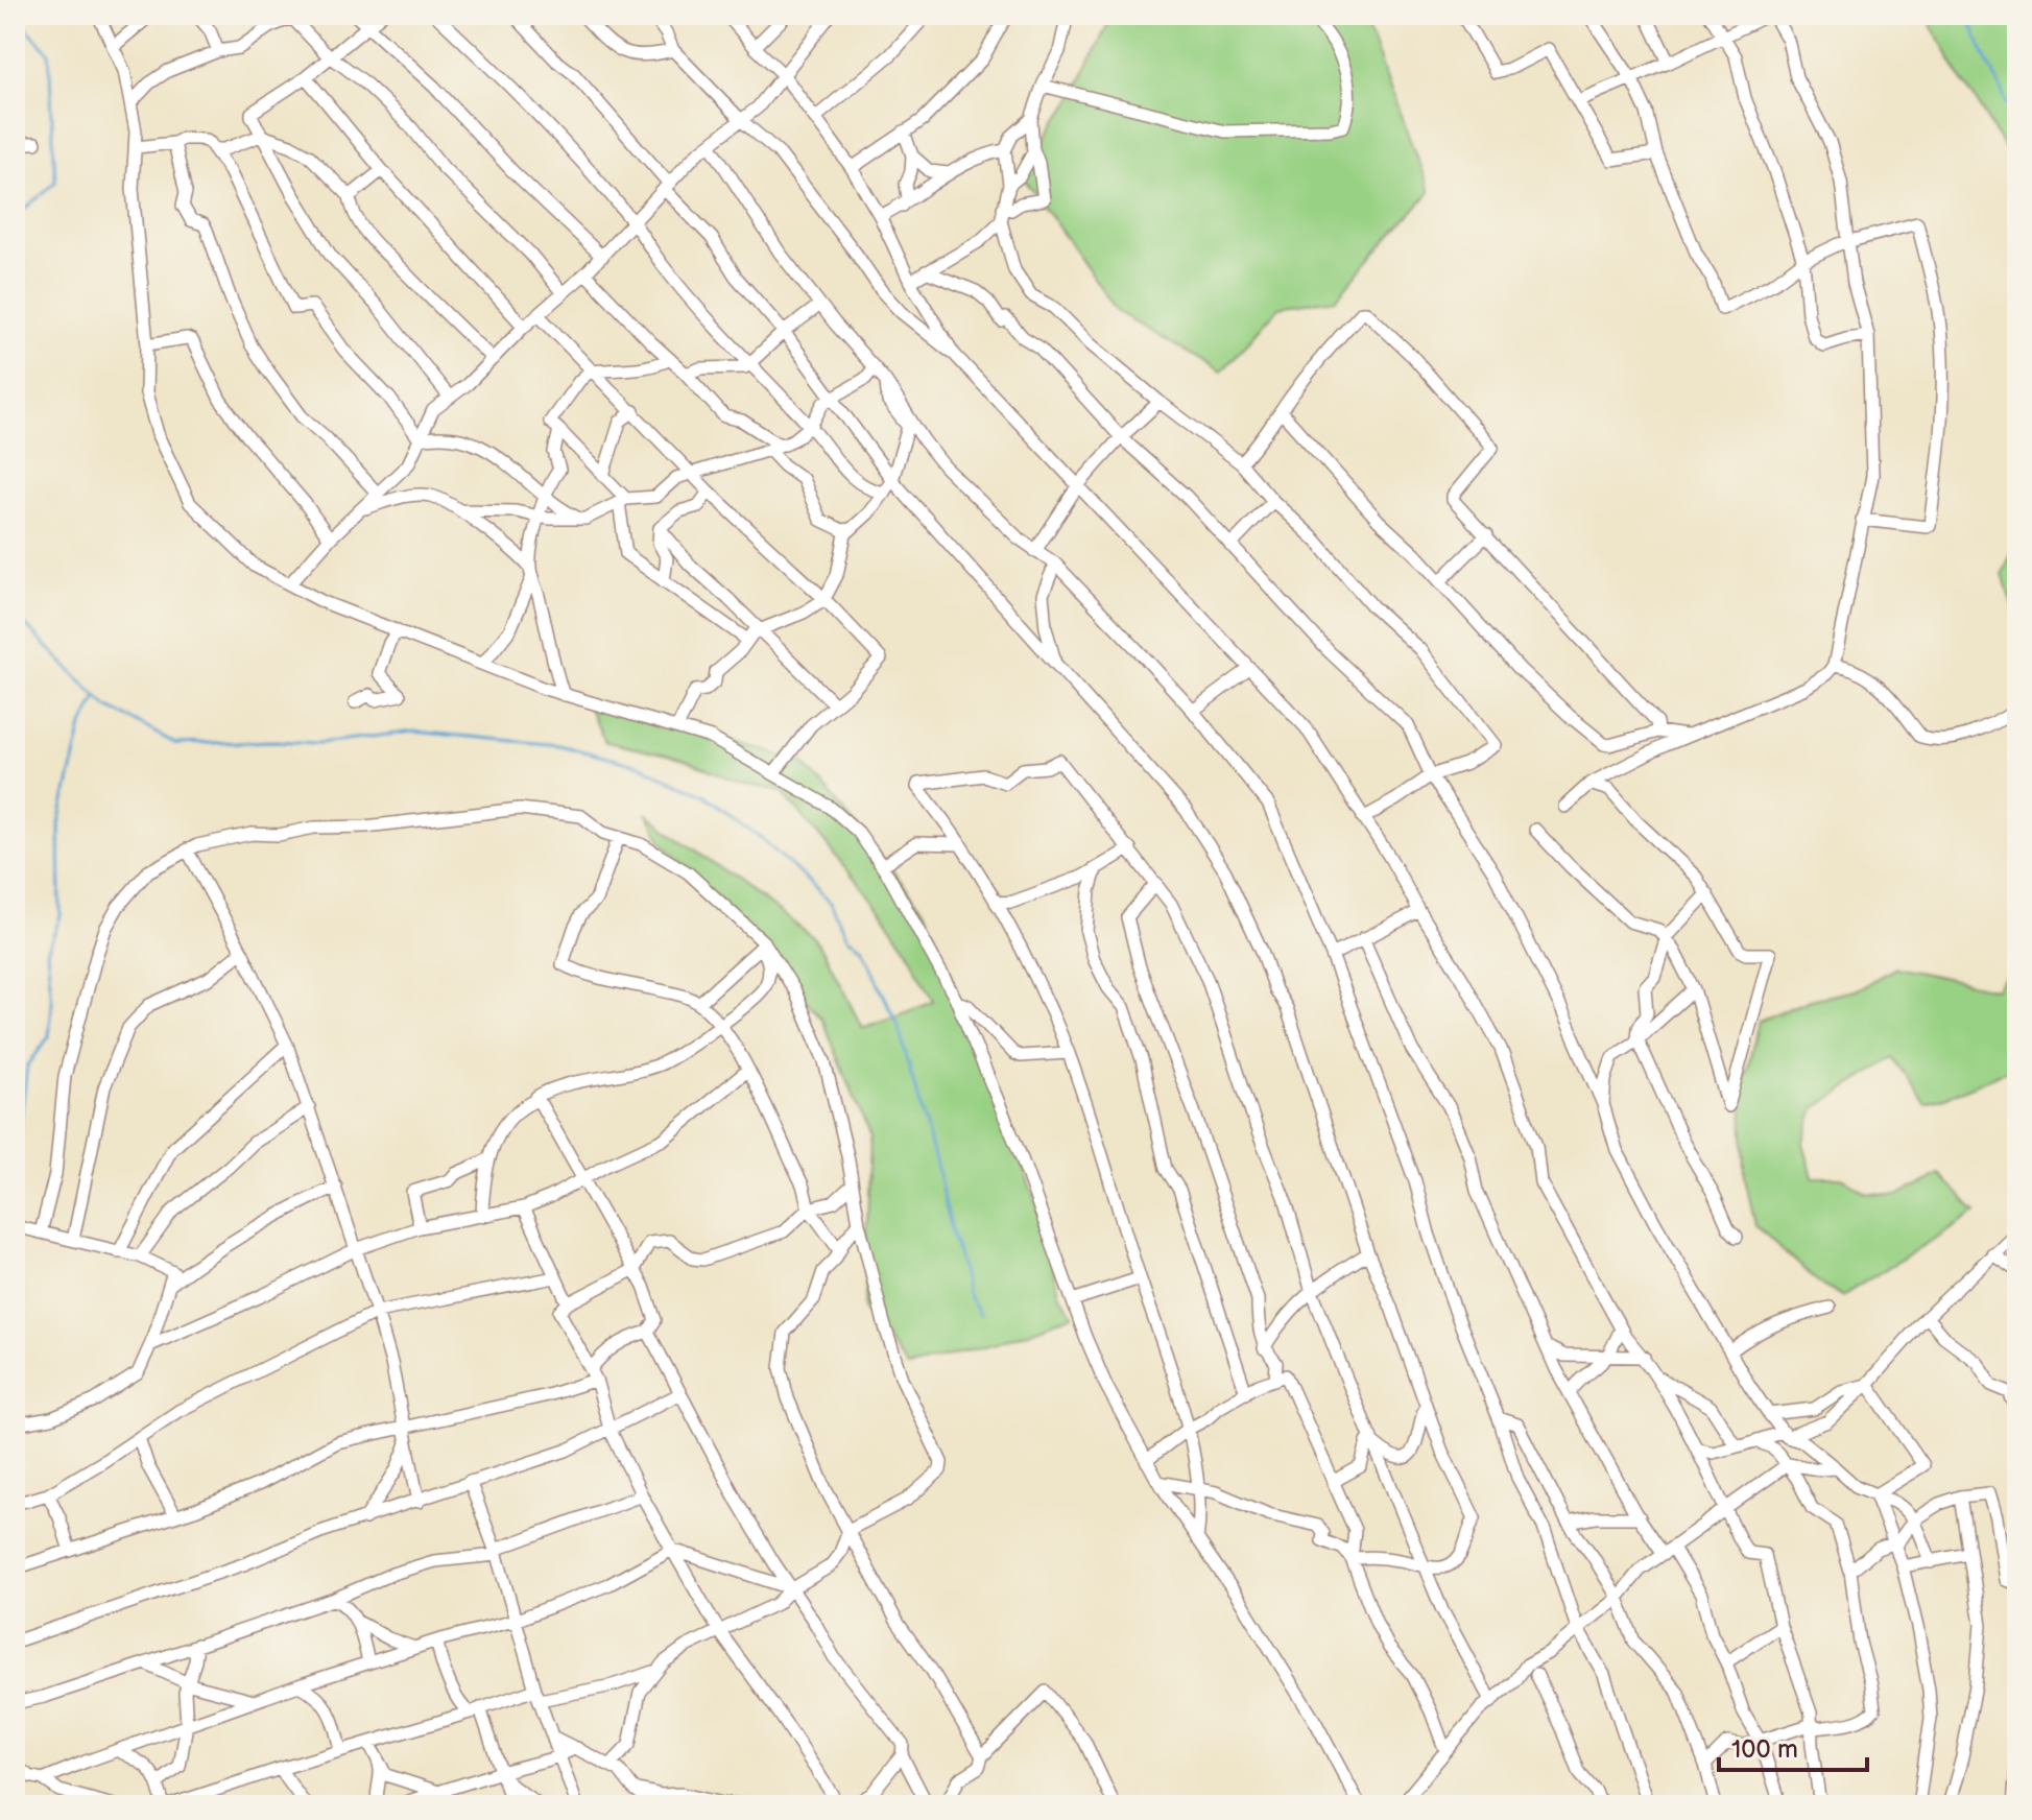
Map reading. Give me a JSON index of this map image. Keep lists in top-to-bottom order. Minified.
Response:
{"scale_bar":"100 m"}
